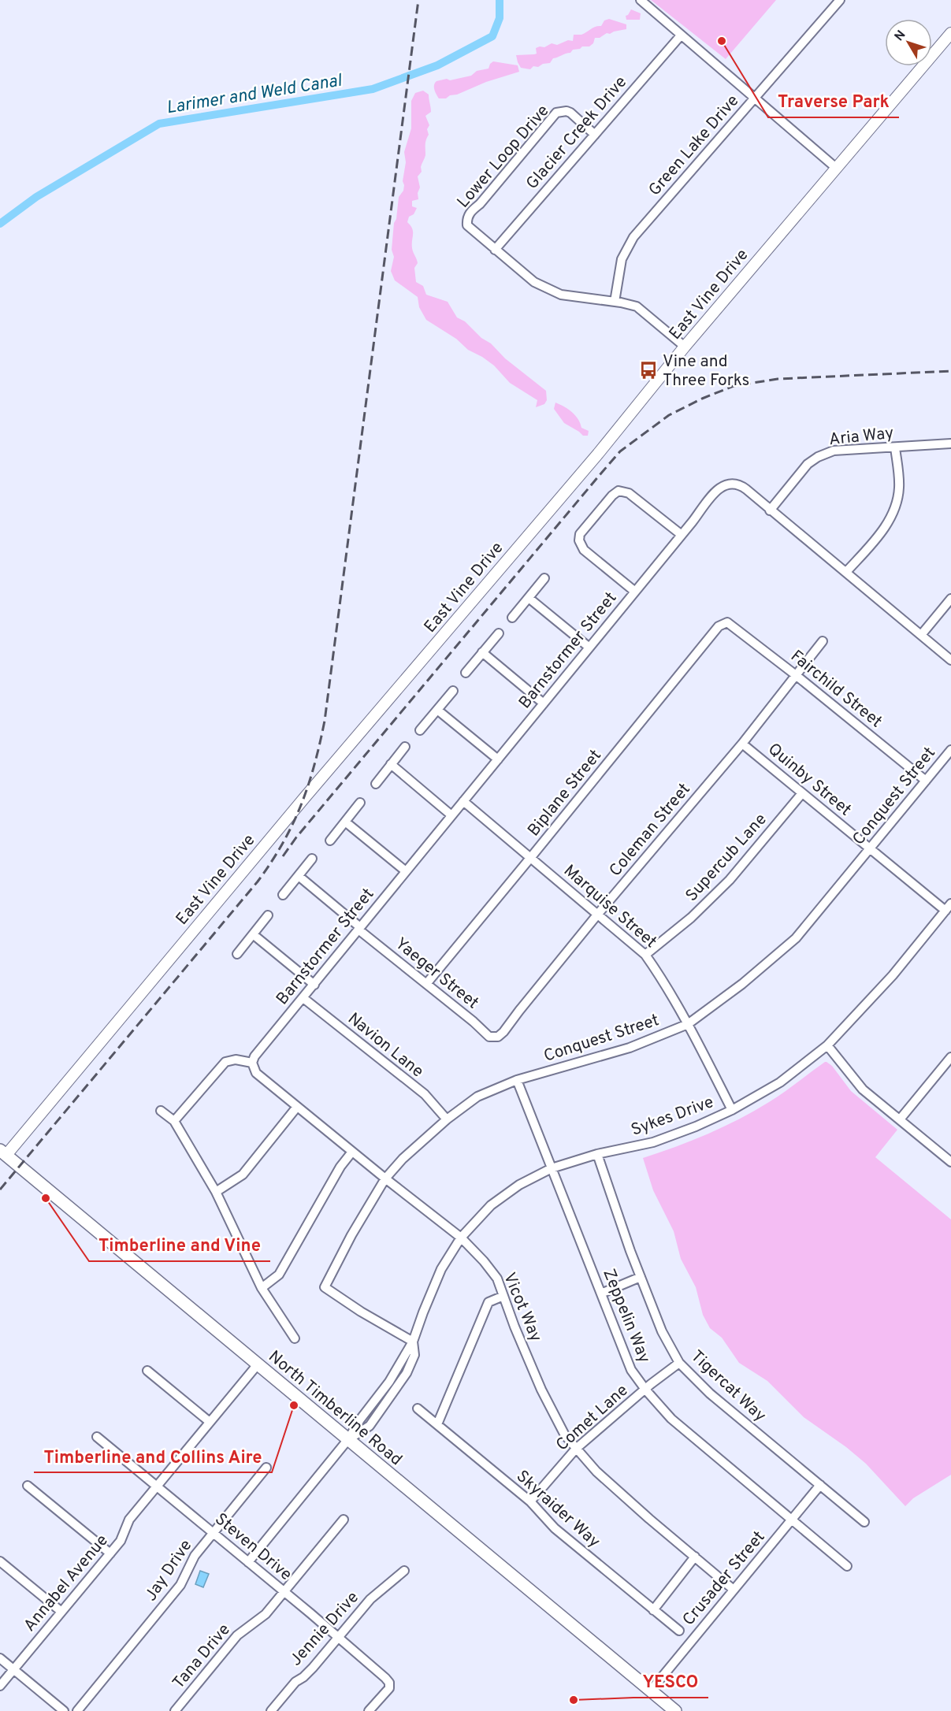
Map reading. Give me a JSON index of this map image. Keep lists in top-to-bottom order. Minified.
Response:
{"streets":{"main road":["North Timberline Road"],"street":["Glacier Creek Drive","Green Lake Drive","Lower Loop Drive","East Vine Drive","Aria Way","Barnstormer Street","Fairchild Street","Quinby Street","Biplane Street","Conquest Street","Coleman Street","Supercub Lane","Marquise Street","Yaeger Street","Navion Lane","Sykes Drive","Vicot Way","Zeppelin Way","Tigercat Way","Comet Lane","Skyraider Way","Steven Drive","Jay Drive","Crusader Street","Annabel Avenue","Jennie Drive","Tana Drive"]},"crossings":[["Glacier Creek Drive","Lower Loop Drive"],["East Vine Drive","North Timberline Road"],["Aria Way","Barnstormer Street"],["Barnstormer Street","Marquise Street"],["Barnstormer Street","Yaeger Street"],["Barnstormer Street","Navion Lane"],["Barnstormer Street","Vicot Way"],["Fairchild Street","Biplane Street"],["Fairchild Street","Conquest Street"],["Fairchild Street","Coleman Street"],["Quinby Street","Conquest Street"],["Quinby Street","Coleman Street"],["Quinby Street","Supercub Lane"],["Quinby Street","Sykes Drive"],["Biplane Street","Marquise Street"],["Biplane Street","Yaeger Street"],["Conquest Street","Marquise Street"],["Conquest Street","Navion Lane"],["Conquest Street","Sykes Drive"],["Conquest Street","Vicot Way"],["Conquest Street","Zeppelin Way"],["Coleman Street","Marquise Street"],["Coleman Street","Yaeger Street"],["Supercub Lane","Marquise Street"],["Marquise Street","Sykes Drive"],["Sykes Drive","Vicot Way"],["Sykes Drive","Zeppelin Way"],["Sykes Drive","Tigercat Way"],["Sykes Drive","North Timberline Road"],["Sykes Drive","Steven Drive"],["Vicot Way","Comet Lane"],["Vicot Way","Crusader Street"],["Zeppelin Way","Comet Lane"],["Zeppelin Way","Crusader Street"],["Tigercat Way","Comet Lane"],["Tigercat Way","Crusader Street"],["North Timberline Road","Crusader Street"],["North Timberline Road","Annabel Avenue"],["Comet Lane","Skyraider Way"],["Steven Drive","Jay Drive"],["Steven Drive","Annabel Avenue"],["Steven Drive","Jennie Drive"],["Steven Drive","Tana Drive"]],"water":["Larimer and Weld Canal"],"places":{"other":["Traverse Park","Timberline and Vine","Timberline and Collins Aire","YESCO"],"bus stop":["Vine and Three Forks"]},"north":"top left"}
